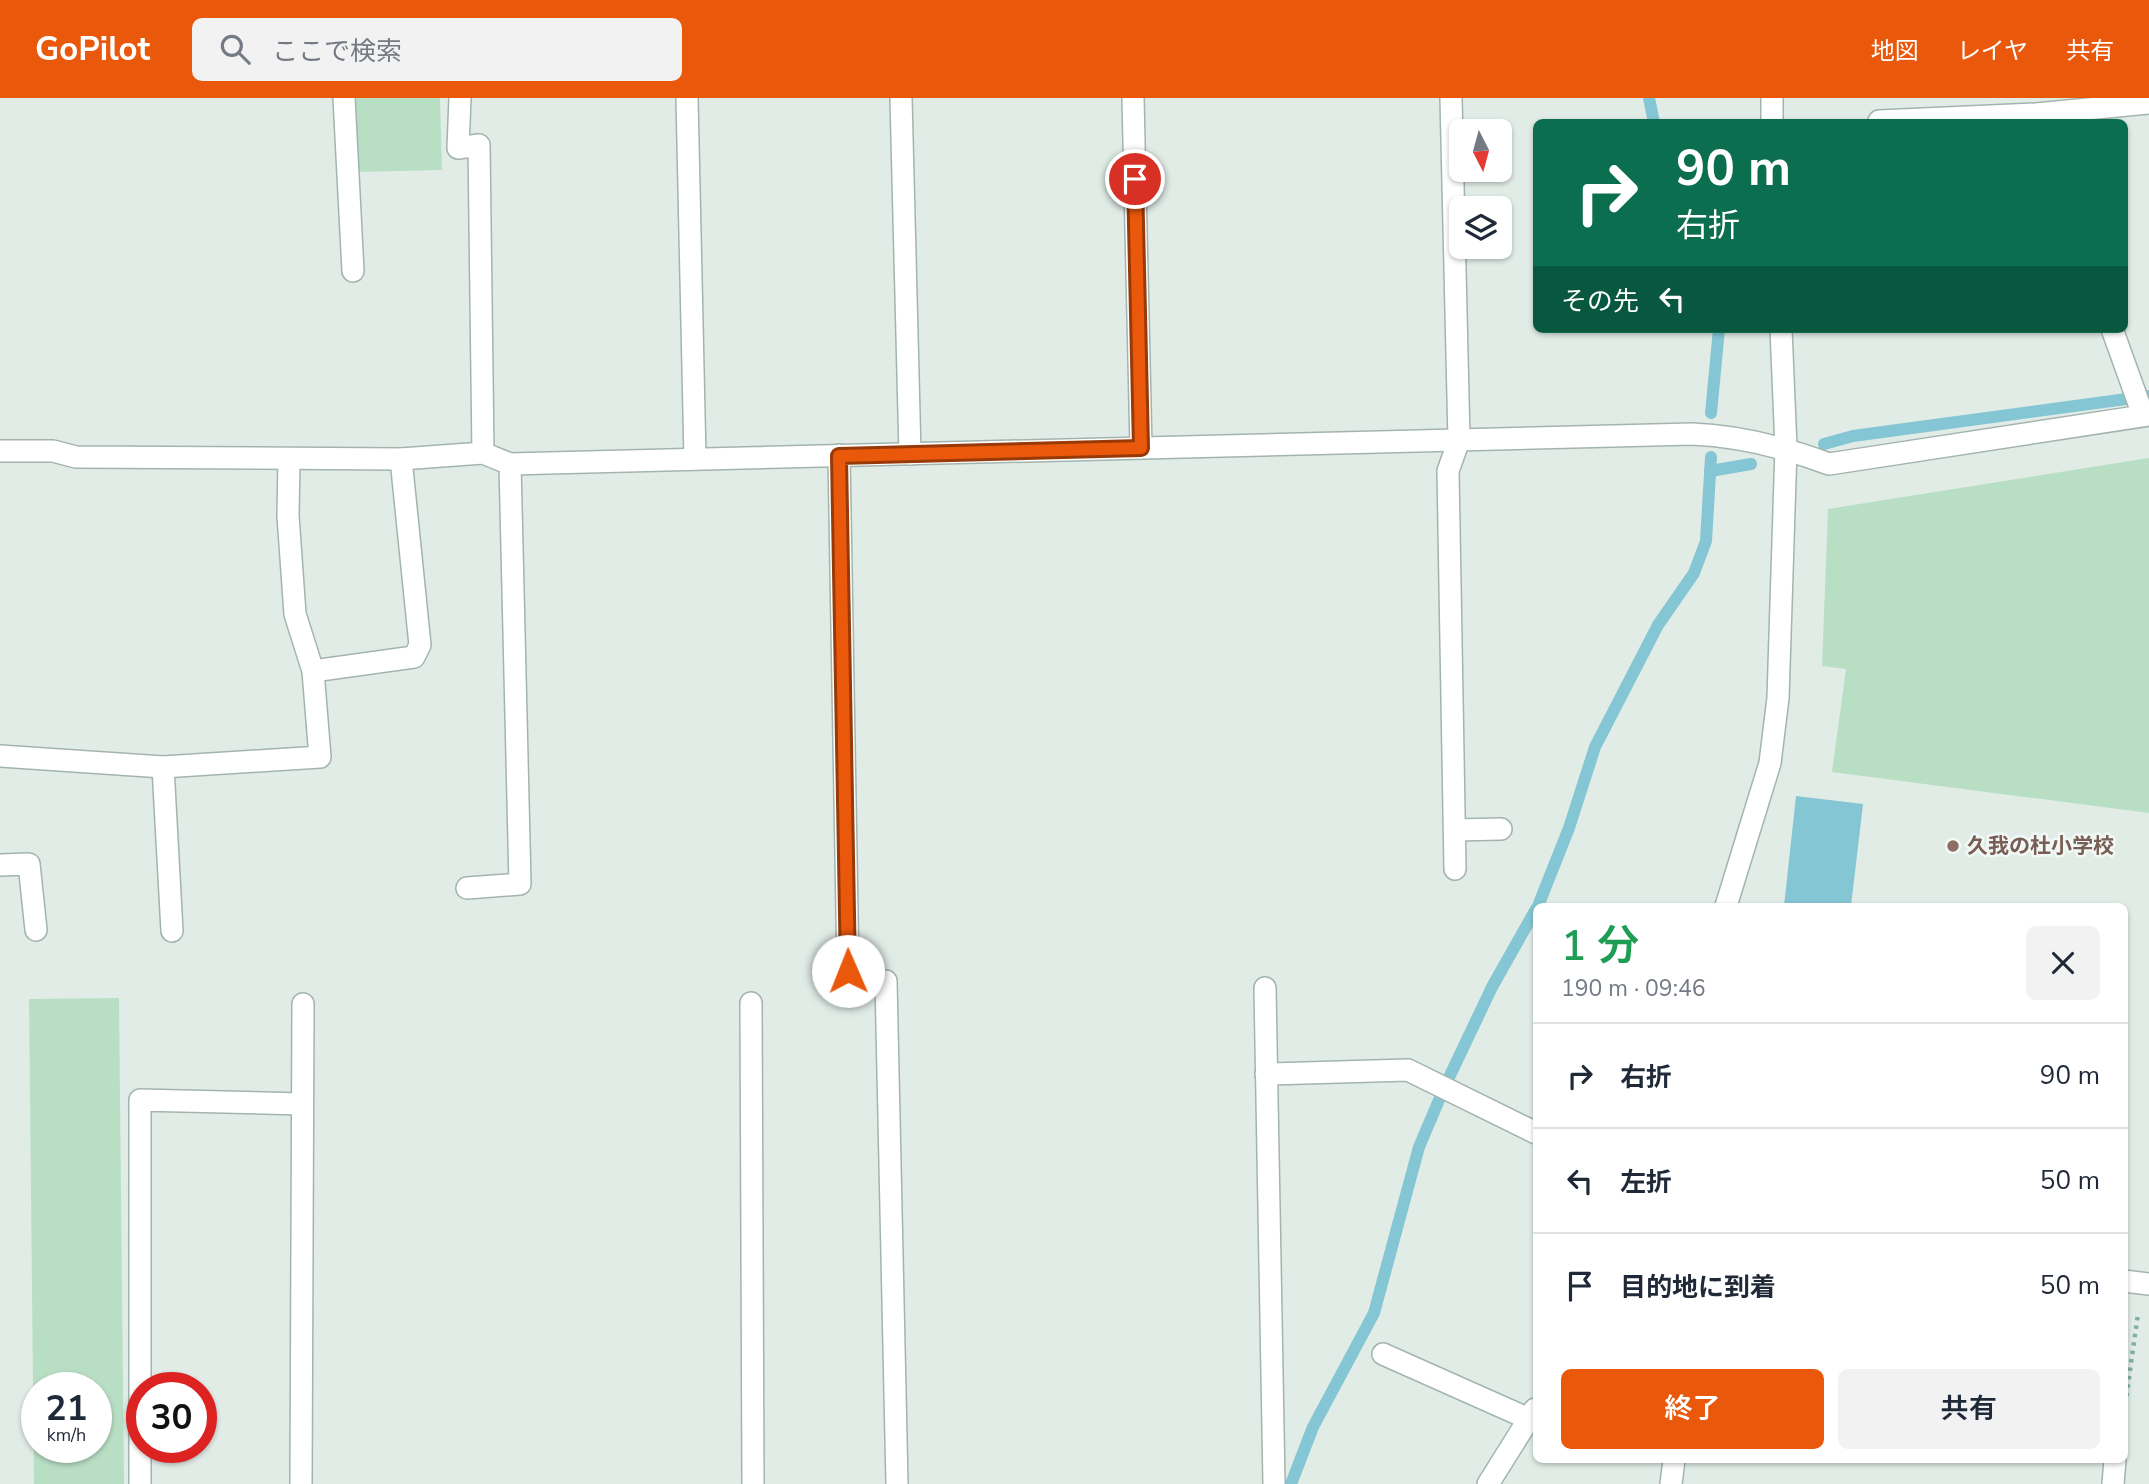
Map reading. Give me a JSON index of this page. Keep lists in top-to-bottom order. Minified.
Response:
{"places":["久我の杜小学校"],"north":"bottom","page":{"header":"GoPilot","search":"ここで検索","nav":["地図","レイヤ","共有"],"turn":["90 m","右折"],"then":"その先","heading":["1 分","190 m · 09:46"],"list":[{"name":"右折","value":"90 m"},{"name":"左折","value":"50 m"},{"name":"目的地に到着","value":"50 m"}],"buttons":["終了","共有"],"speed":"21 km/h","limit":"30"}}
